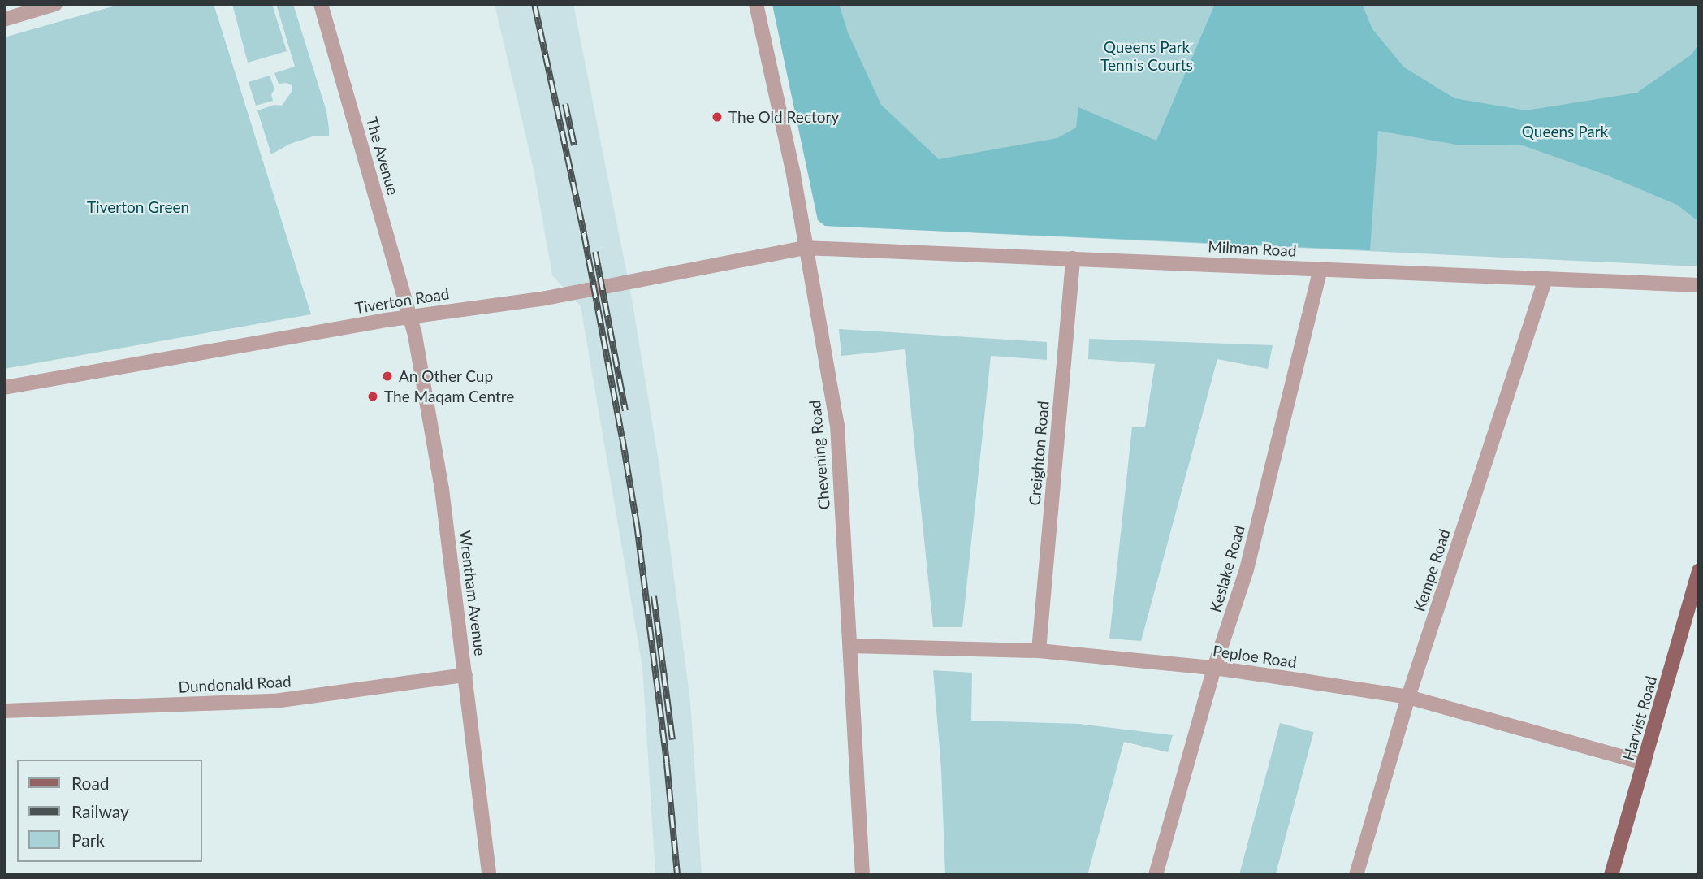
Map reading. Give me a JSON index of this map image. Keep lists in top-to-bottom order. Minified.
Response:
{"streets":{"main road":["Harvist Road"],"street":["The Avenue","Milman Road","Tiverton Road","Creighton Road","Chevening Road","Keslake Road","Kempe Road","Wrentham Avenue","Peploe Road","Dundonald Road"]},"crossings":[["The Avenue","Tiverton Road"],["The Avenue","Wrentham Avenue"],["Milman Road","Tiverton Road"],["Milman Road","Creighton Road"],["Milman Road","Chevening Road"],["Milman Road","Keslake Road"],["Milman Road","Kempe Road"],["Tiverton Road","Chevening Road"],["Tiverton Road","Wrentham Avenue"],["Creighton Road","Peploe Road"],["Chevening Road","Peploe Road"],["Keslake Road","Peploe Road"],["Kempe Road","Peploe Road"],["Wrentham Avenue","Dundonald Road"],["Peploe Road","Harvist Road"]],"parks":["Queens Park Tennis Courts","Queens Park","Tiverton Green"],"places":["The Old Rectory","An Other Cup","The Maqam Centre"],"legend":["Road","Railway","Park"]}
